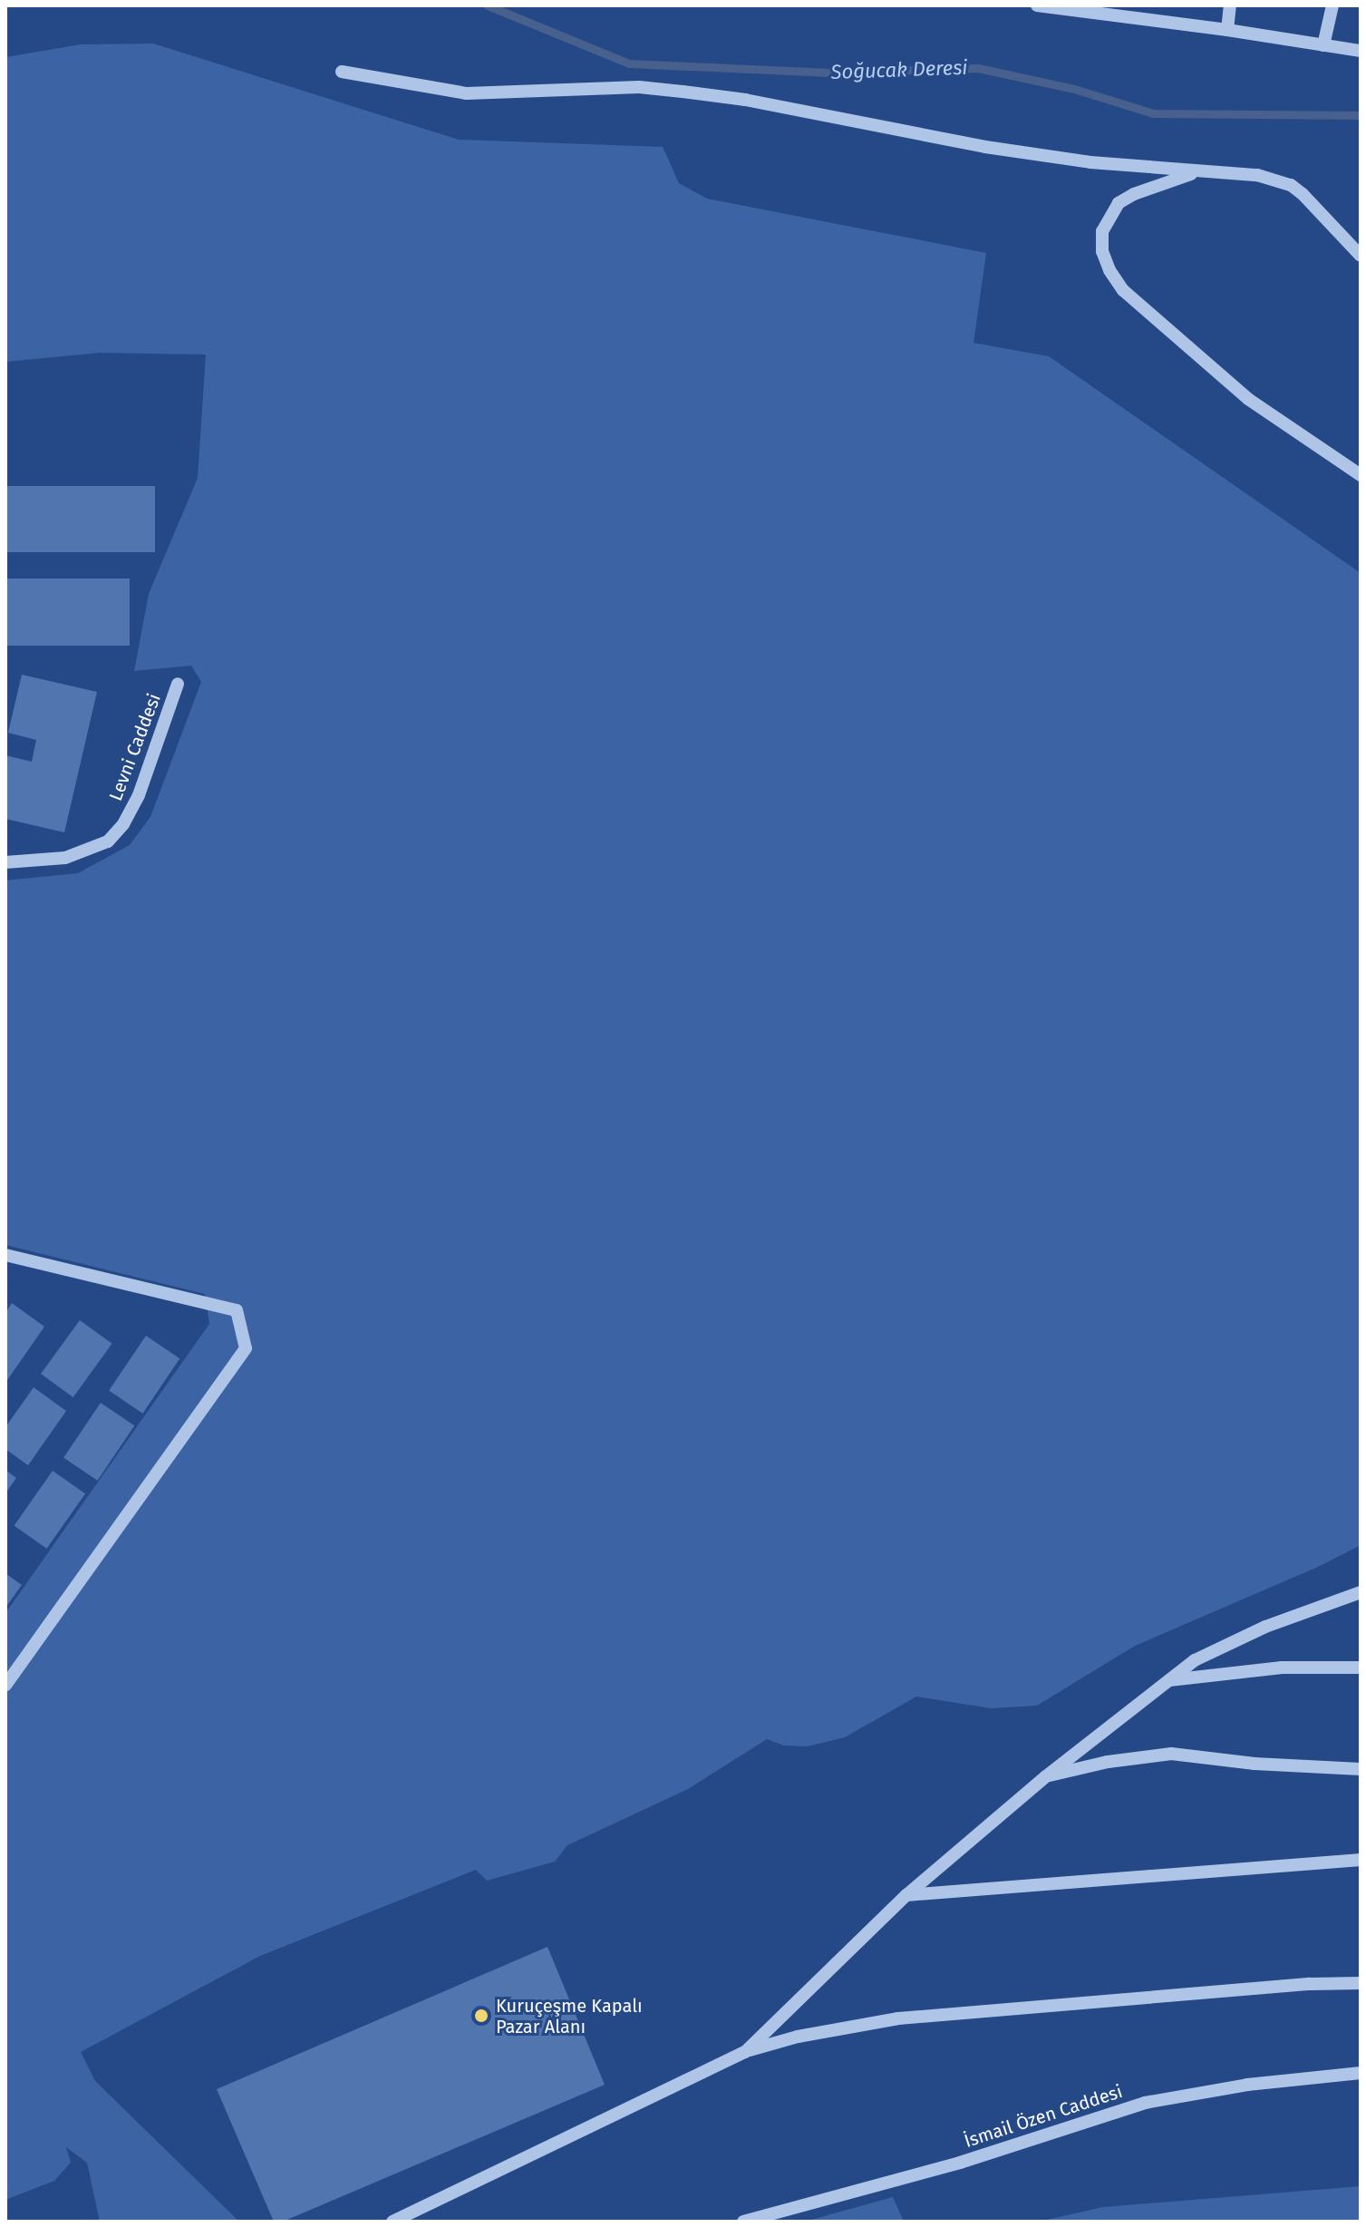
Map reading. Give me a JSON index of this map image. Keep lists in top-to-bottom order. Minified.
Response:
{"streets":{"street":["Levni Caddesi","İsmail Özen Caddesi"]},"water":["Soğucak Deresi"],"places":["Kuruçeşme Kapalı Pazar Alanı"]}
